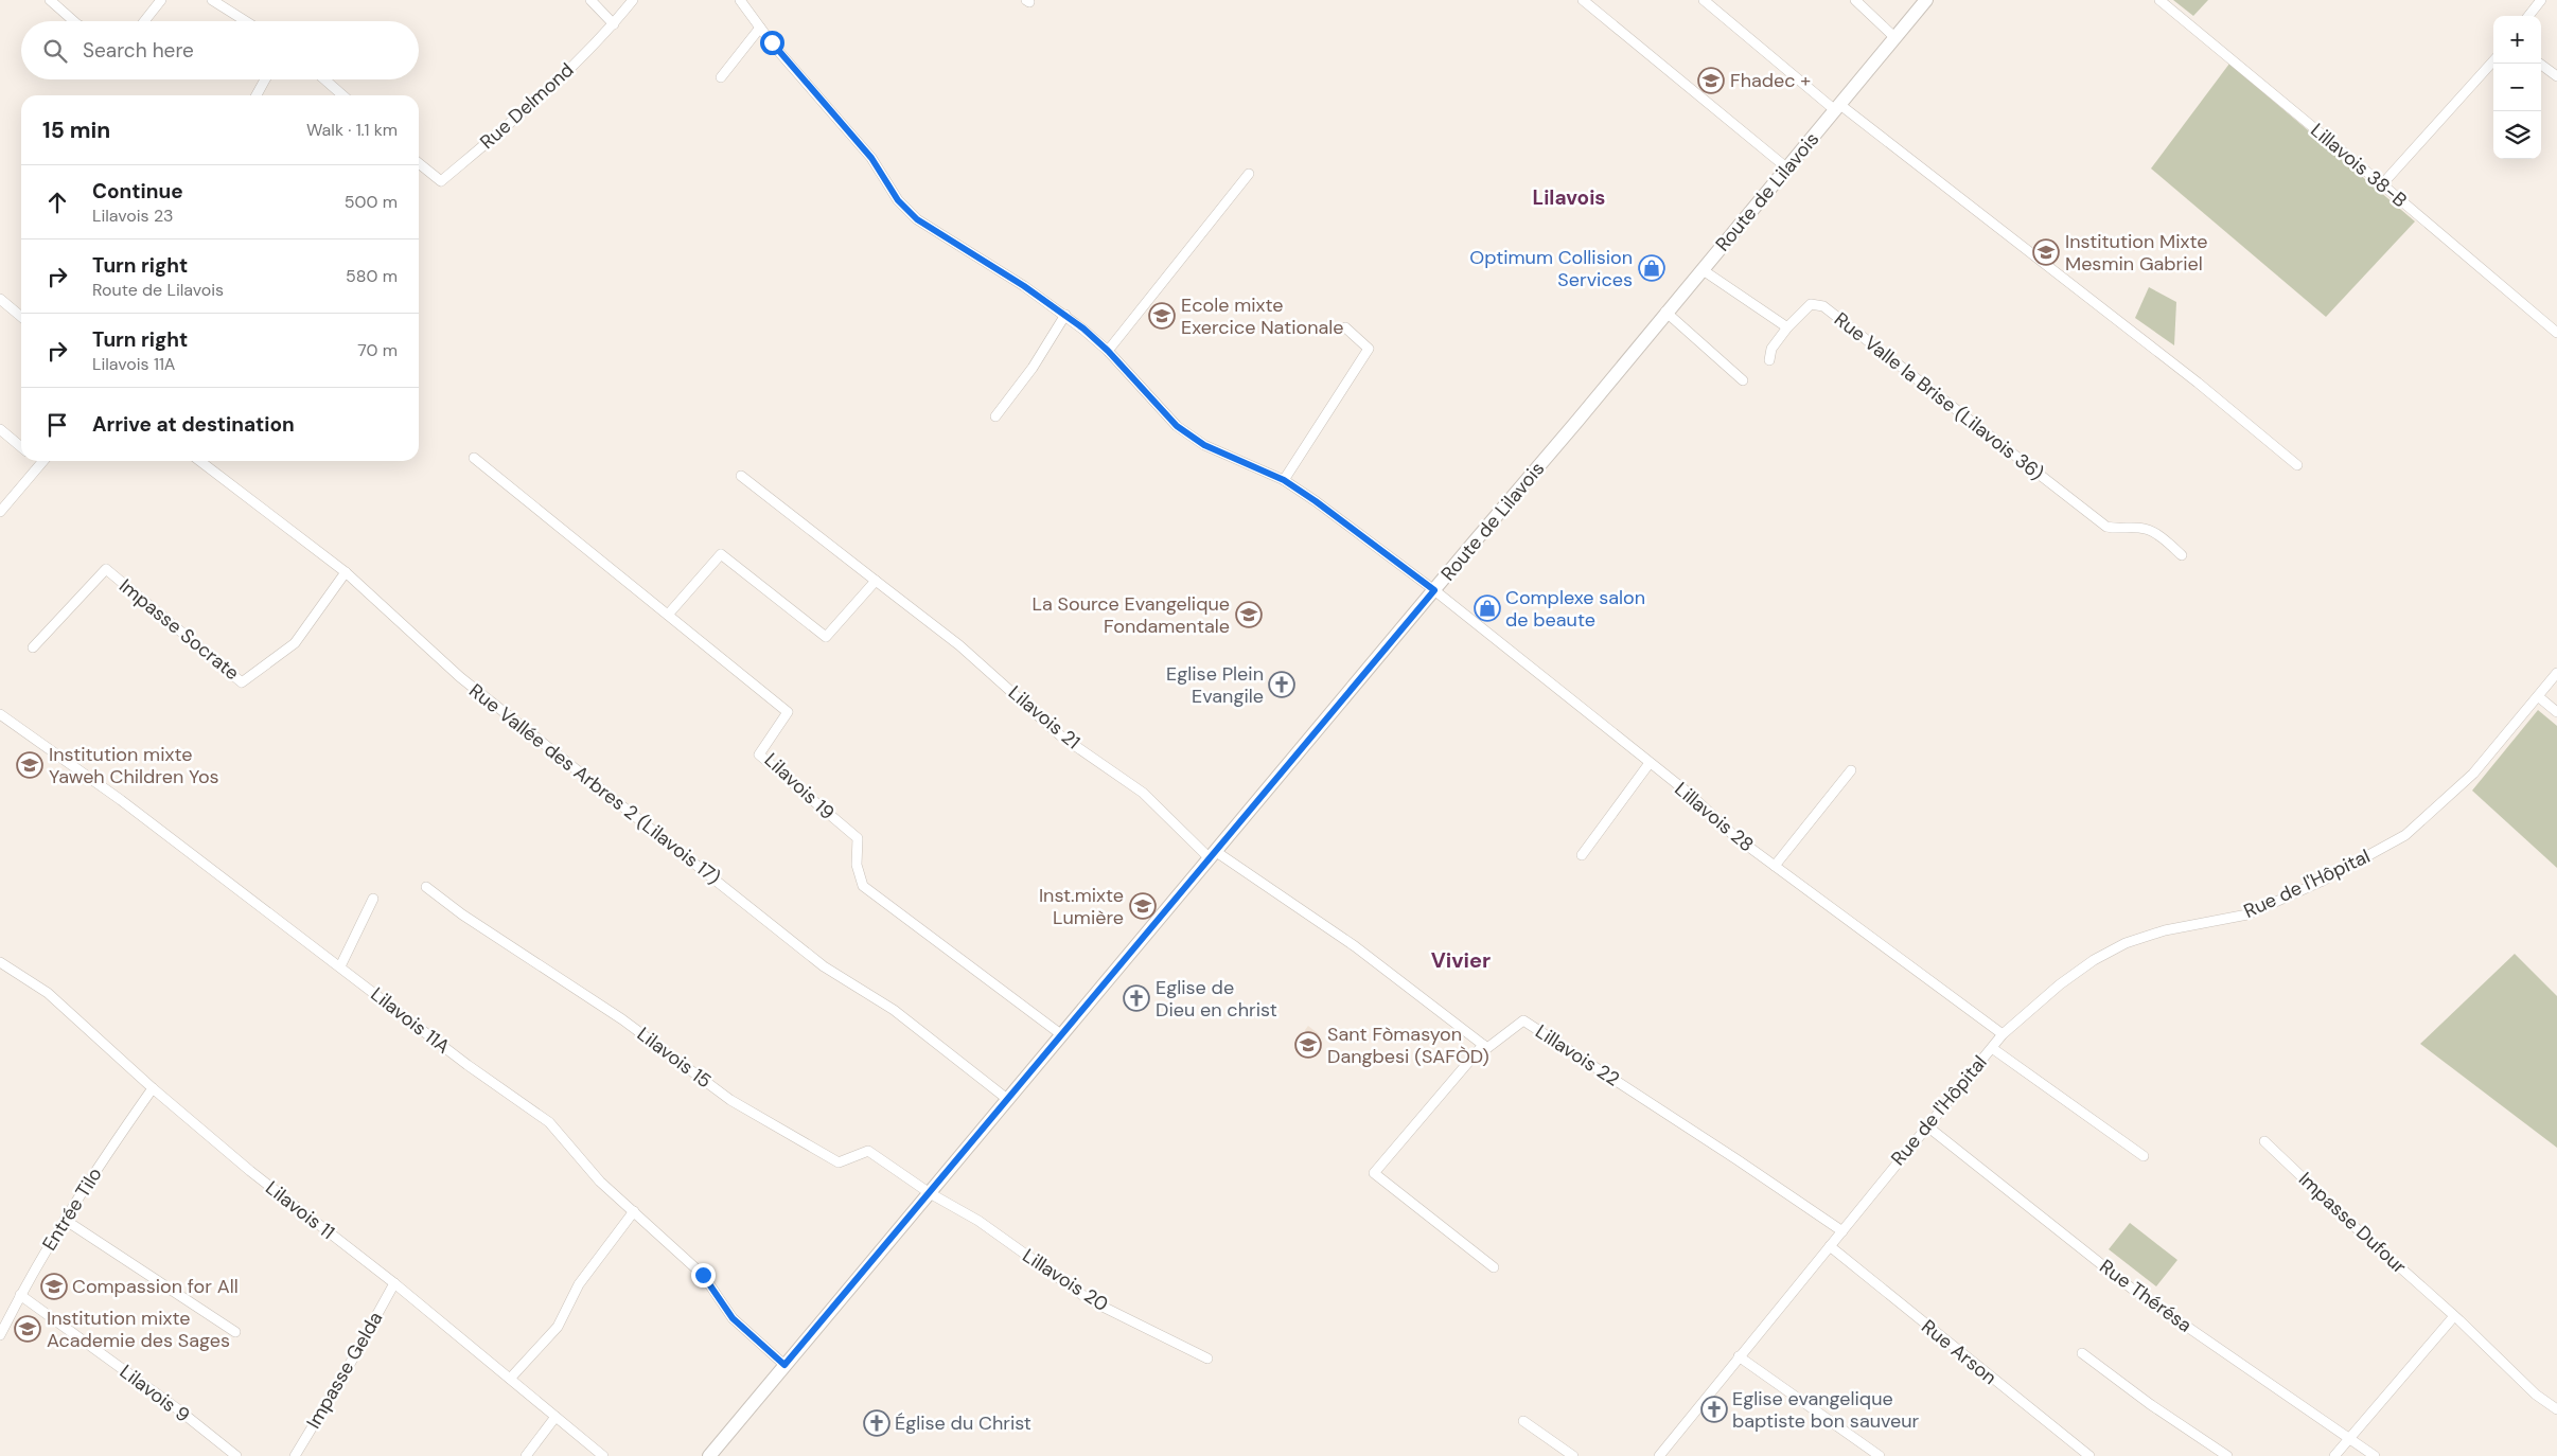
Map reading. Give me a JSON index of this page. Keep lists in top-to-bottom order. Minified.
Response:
{"streets":{"main road":["Route de Lilavois"],"street":["Rue Delmond","Lillavois 38-B","Rue Valle la Brise (Lilavois 36)","Impasse Socrate","Lilavois 21","Rue Vallée des Arbres 2 (Lilavois 17)","Lilavois 19","Lillavois 28","Rue de l'Hôpital","Lilavois 11A","Lillavois 22","Lilavois 15","Entrée Tilo","Lilavois 11","Impasse Dufour","Lillavois 20","Rue Thérésa","Rue Arson","Impasse Gelda","Lilavois 9"]},"crossings":[["Route de Lilavois","Lilavois 21"],["Route de Lilavois","Rue Vallée des Arbres 2 (Lilavois 17)"],["Route de Lilavois","Lilavois 19"],["Route de Lilavois","Lillavois 28"],["Route de Lilavois","Lilavois 11A"],["Route de Lilavois","Lilavois 15"],["Route de Lilavois","Lillavois 20"],["Impasse Socrate","Rue Vallée des Arbres 2 (Lilavois 17)"],["Lillavois 28","Rue de l'Hôpital"],["Rue de l'Hôpital","Lillavois 22"],["Rue de l'Hôpital","Rue Thérésa"],["Rue de l'Hôpital","Rue Arson"],["Lilavois 15","Lillavois 20"],["Entrée Tilo","Lilavois 11"],["Entrée Tilo","Lilavois 9"],["Lilavois 11","Impasse Gelda"]],"districts":["Lilavois","Vivier"],"places":{"school or university":["Fhadec +","Institution Mixte Mesmin Gabriel","Ecole mixte Exercice Nationale","La Source Evangelique Fondamentale","Institution mixte Yaweh Children Yos","Inst.mixte Lumière","Sant Fòmasyon Dangbesi (SAFÒD)","Compassion for All","Institution mixte Academie des Sages"],"shop":["Optimum Collision Services","Complexe salon de beaute"],"church":["Eglise Plein Evangile","Eglise de Dieu en christ","Eglise evangelique baptiste bon sauveur","Église du Christ"]},"page":{"map_buttons":["+","−"],"search":"Search here","heading":["15 min","Walk · 1.1 km"],"list":[["Continue","Lilavois 23","500 m"],["Turn right","Route de Lilavois","580 m"],["Turn right","Lilavois 11A","70 m"],"Arrive at destination"]}}
